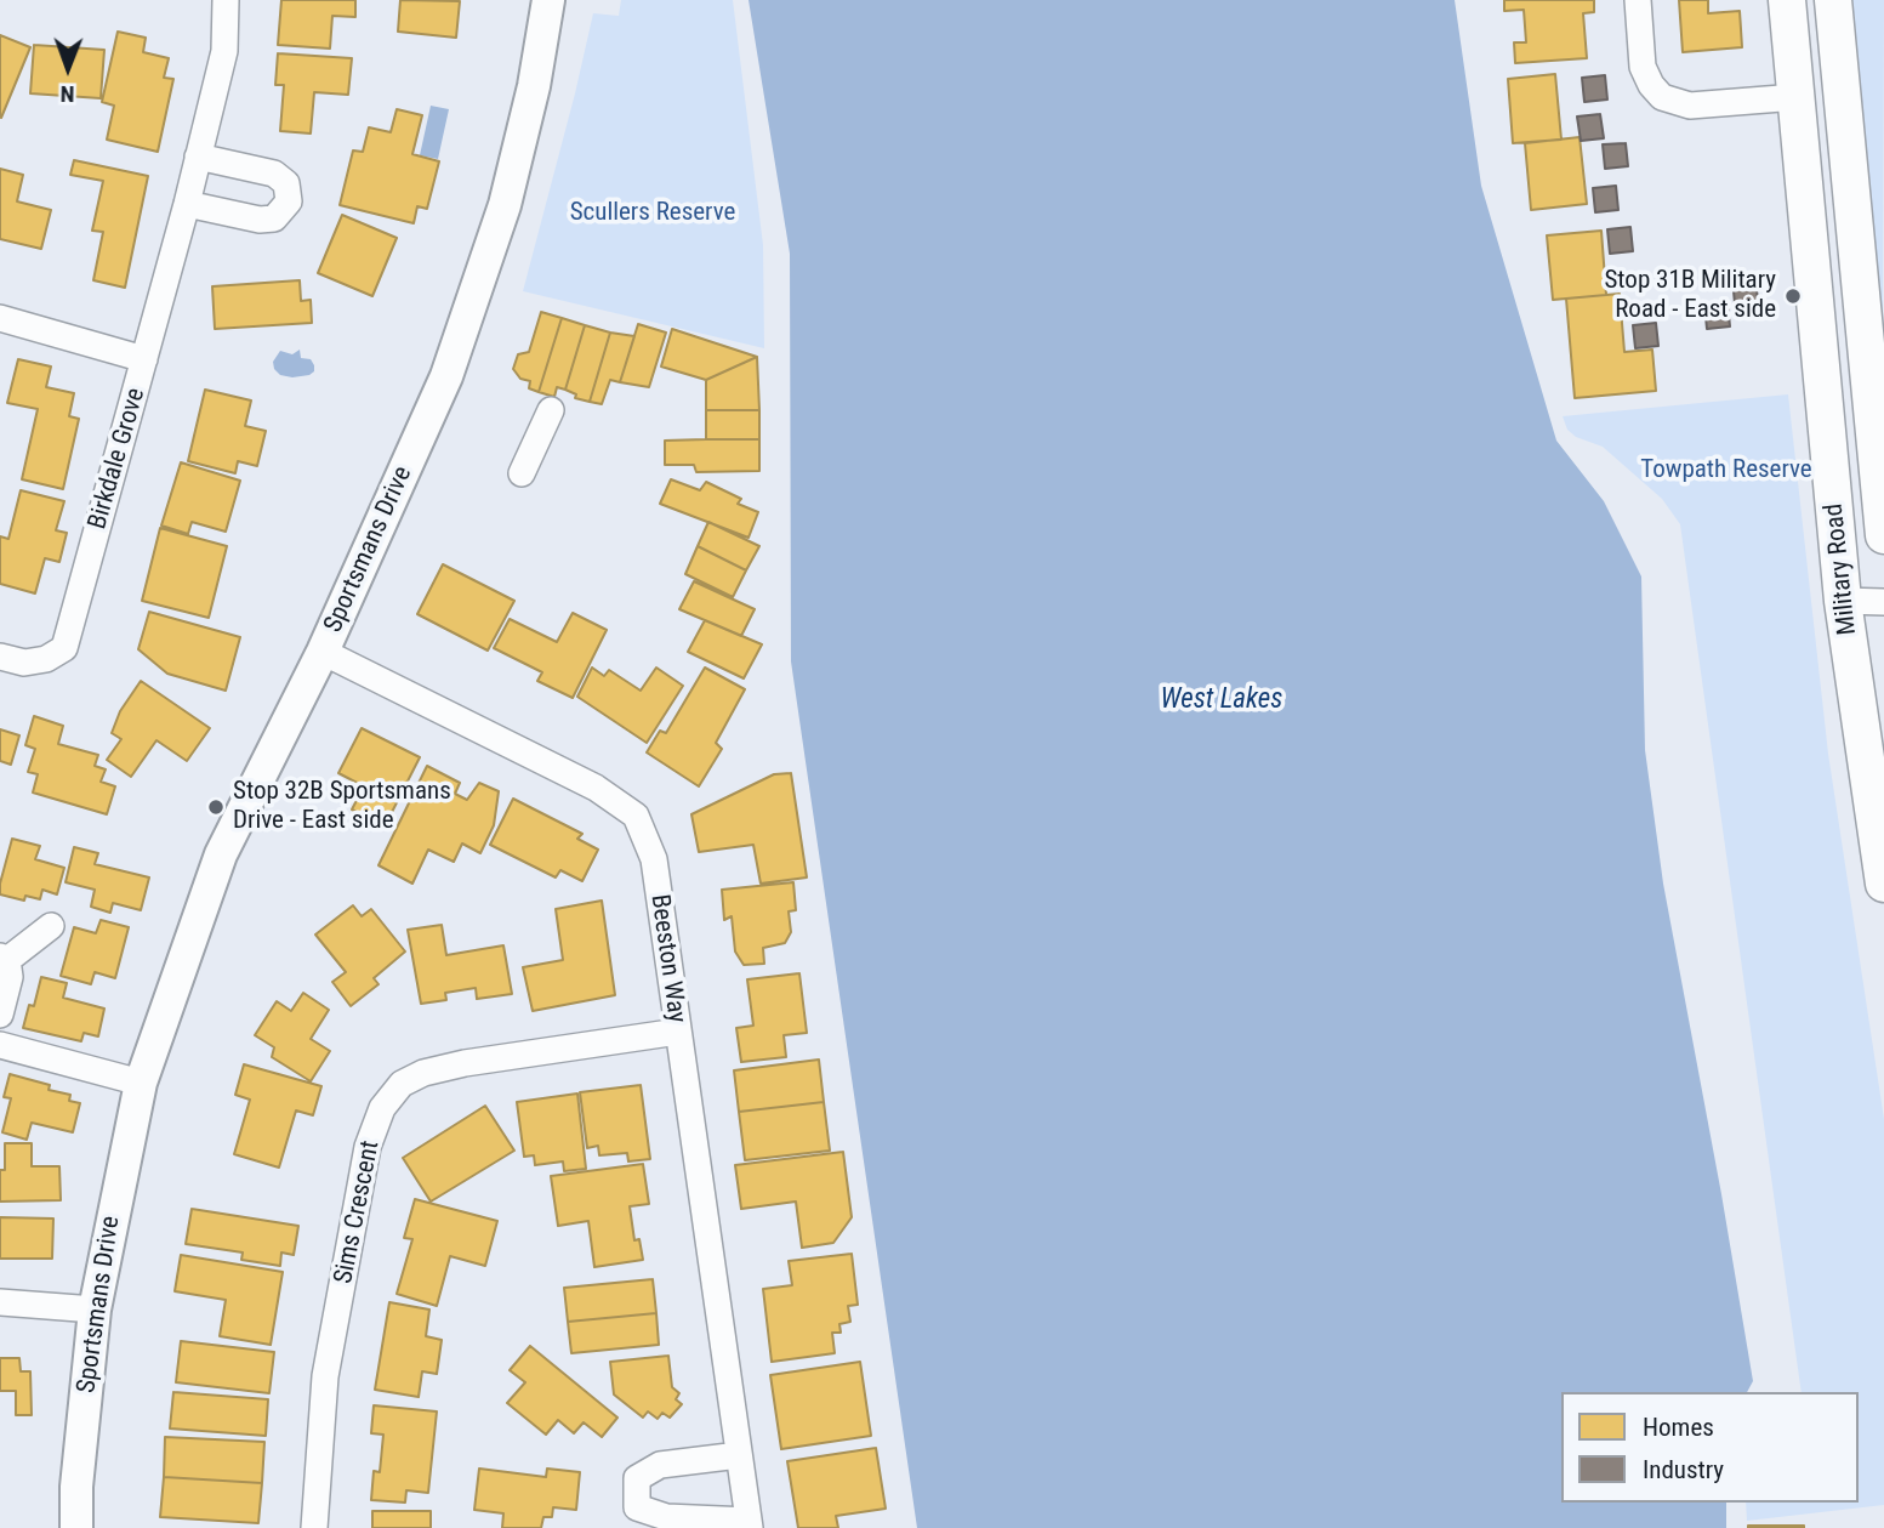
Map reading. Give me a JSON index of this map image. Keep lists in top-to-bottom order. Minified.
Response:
{"streets":{"main road":["Military Road"],"street":["Birkdale Grove","Sportsmans Drive","Beeston Way","Sims Crescent"]},"crossings":[["Sportsmans Drive","Beeston Way"],["Beeston Way","Sims Crescent"]],"water":["West Lakes"],"parks":["Scullers Reserve","Towpath Reserve"],"places":["Stop 31B Military Road - East side","Stop 32B Sportsmans Drive - East side"],"legend":["Homes","Industry"],"north":"bottom"}
